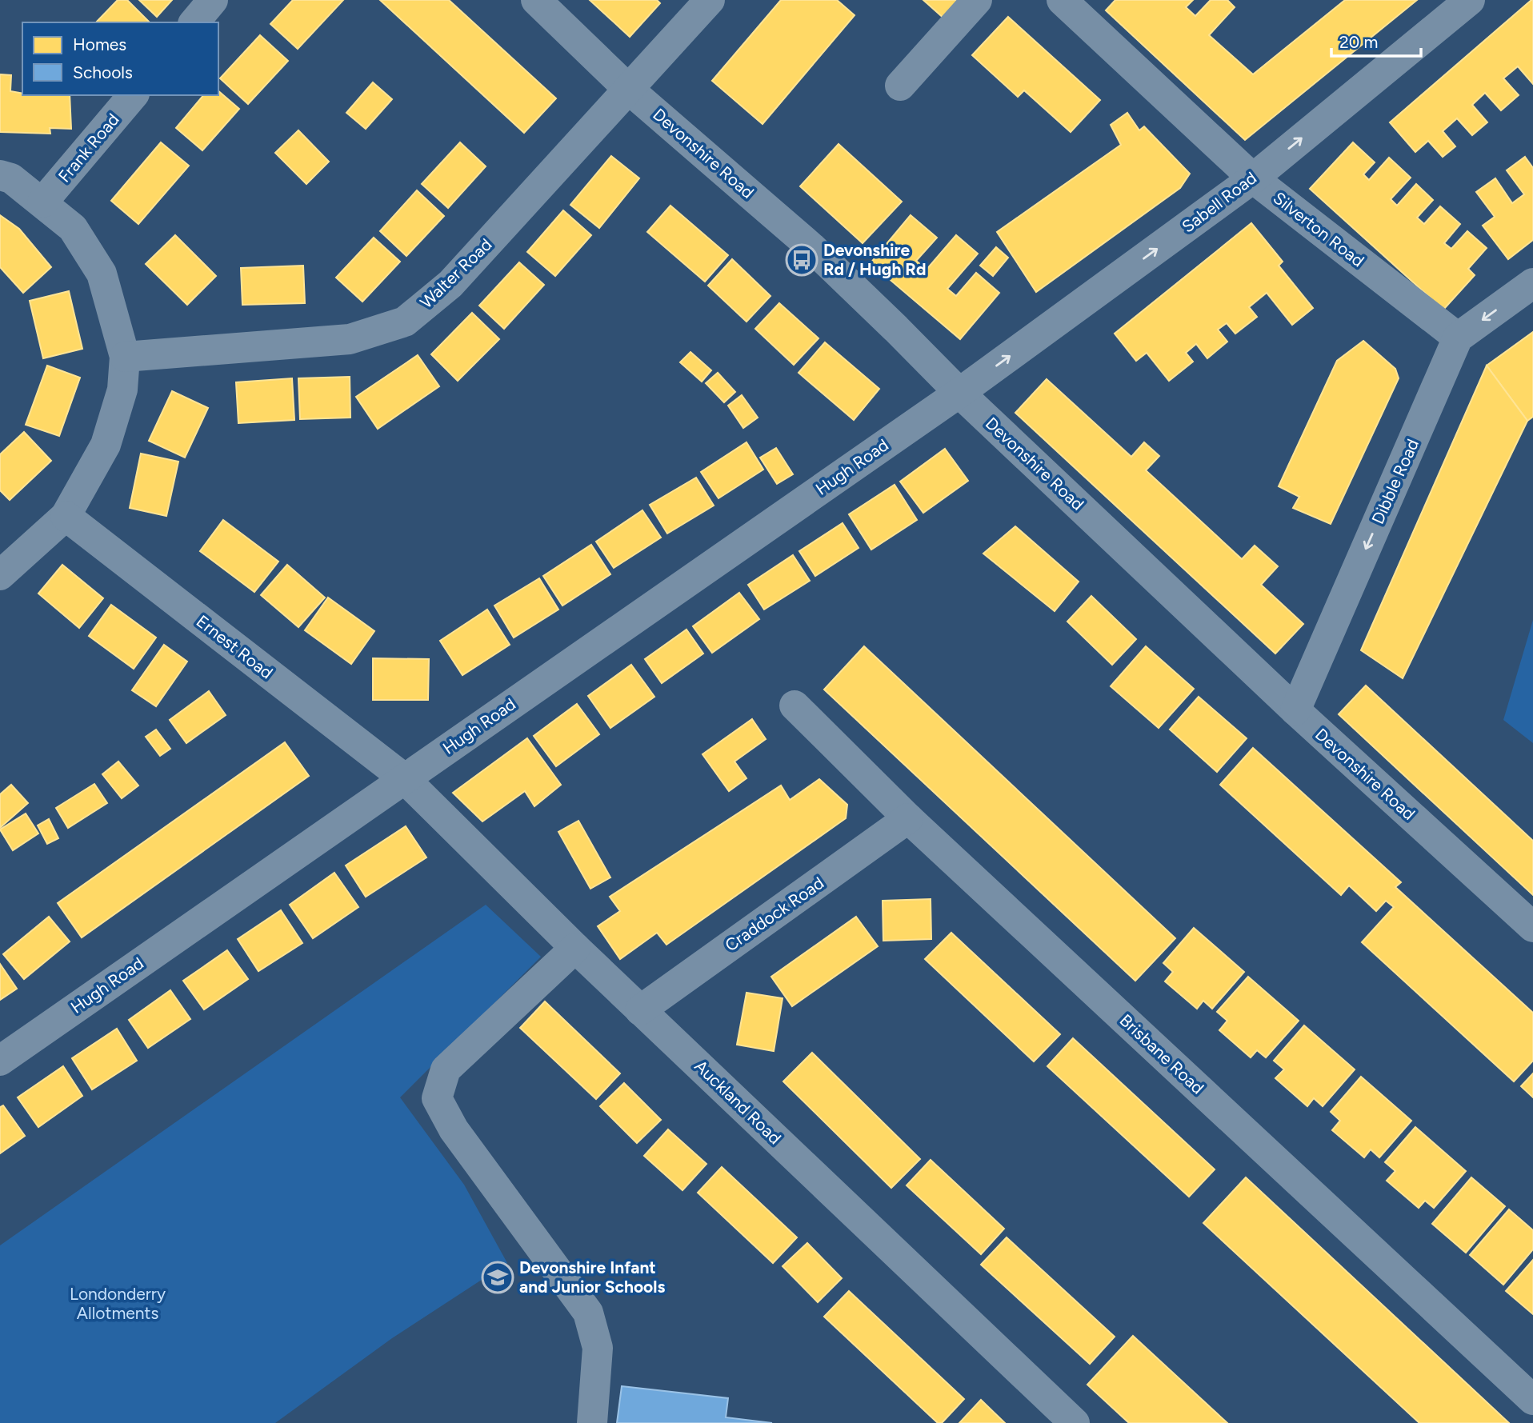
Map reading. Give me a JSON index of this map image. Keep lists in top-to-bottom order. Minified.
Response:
{"streets":{"street":["Frank Road","Devonshire Road","Sabell Road","Silverton Road","Walter Road","Hugh Road","Dibble Road","Ernest Road","Craddock Road","Brisbane Road","Auckland Road"]},"crossings":[["Devonshire Road","Sabell Road"],["Devonshire Road","Walter Road"],["Devonshire Road","Hugh Road"],["Devonshire Road","Dibble Road"],["Sabell Road","Silverton Road"],["Sabell Road","Hugh Road"],["Silverton Road","Dibble Road"],["Hugh Road","Ernest Road"],["Hugh Road","Auckland Road"],["Ernest Road","Auckland Road"],["Craddock Road","Brisbane Road"],["Craddock Road","Auckland Road"]],"one_way":["Sabell Road","Dibble Road"],"parks":["Londonderry Allotments"],"places":{"bus stop":["Devonshire Rd / Hugh Rd"],"school or university":["Devonshire Infant and Junior Schools"]},"legend":["Homes","Schools"],"scale_bar":"20 m"}
